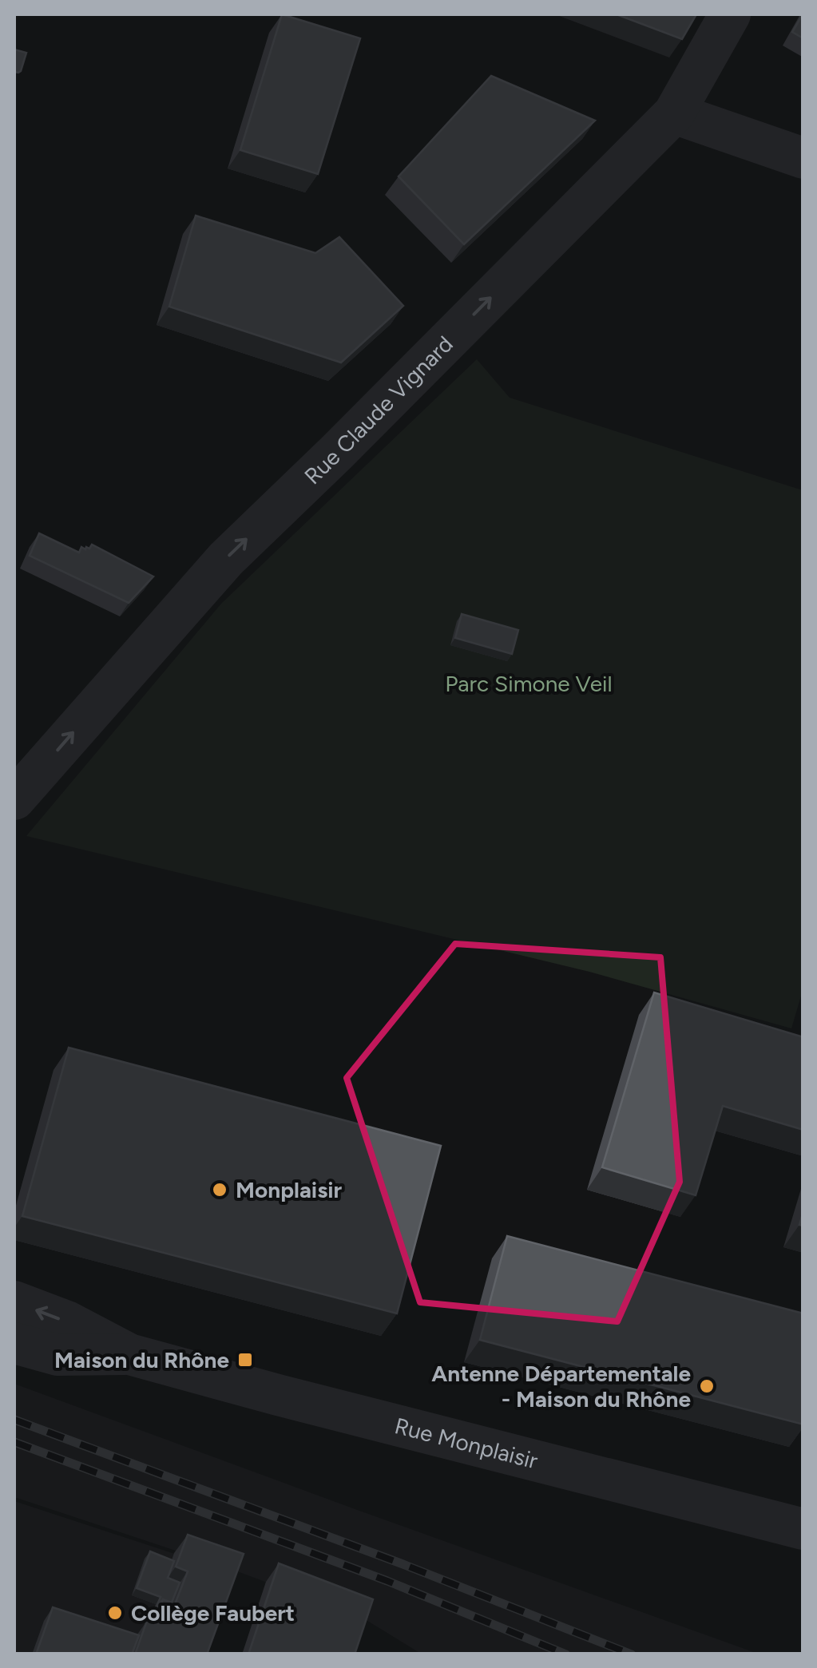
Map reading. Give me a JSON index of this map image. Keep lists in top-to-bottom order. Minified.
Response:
{"streets":{"street":["Rue Claude Vignard","Rue Monplaisir"]},"one_way":["Rue Claude Vignard"],"parks":["Parc Simone Veil"],"places":{"other":["Monplaisir","Antenne Départementale - Maison du Rhône","Collège Faubert"],"transit":["Maison du Rhône"]}}
